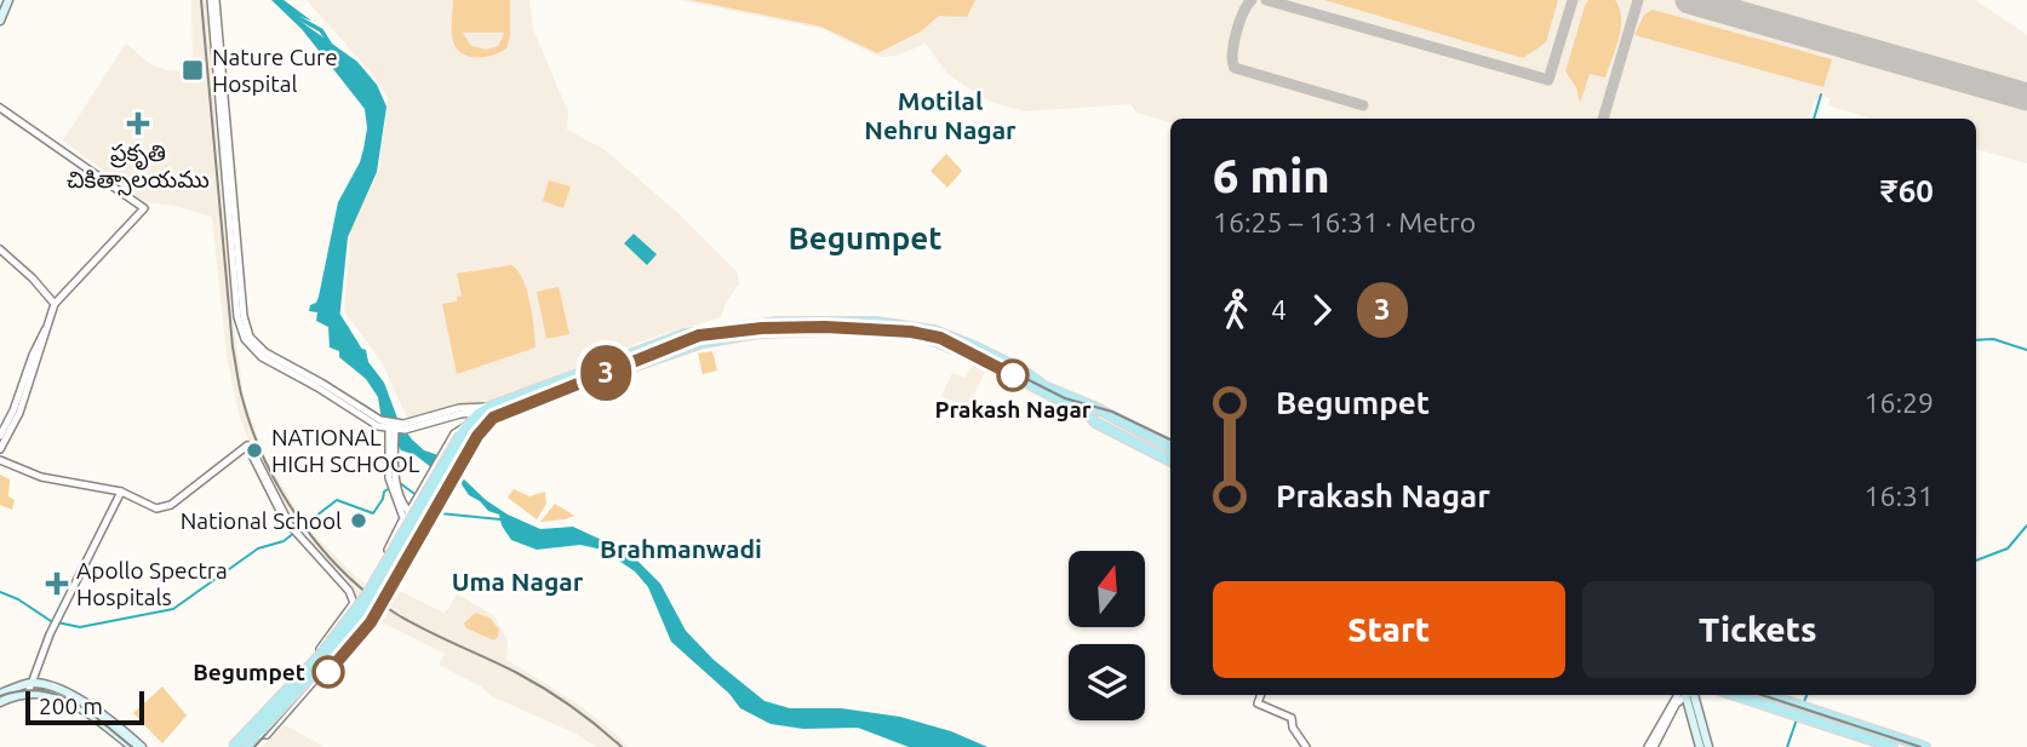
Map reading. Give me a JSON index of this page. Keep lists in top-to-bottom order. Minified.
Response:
{"districts":["Motilal Nehru Nagar","Begumpet","Brahmanwadi","Uma Nagar"],"places":{"transit":["Nature Cure Hospital"],"health":["ప్రకృతి చికిత్సాలయము","Apollo Spectra Hospitals"],"other":["Prakash Nagar","NATIONAL HIGH SCHOOL","National School","Begumpet"]},"lines":["metro line 3"],"scale_bar":"200 m","north":"top","page":{"on_map":"3","heading":["6 min","16:25 – 16:31 · Metro","₹60"],"legs":["4","3"],"list":[{"name":"Begumpet","value":"16:29"},{"name":"Prakash Nagar","value":"16:31"}],"buttons":["Start","Tickets"],"scale":"200 m"}}
